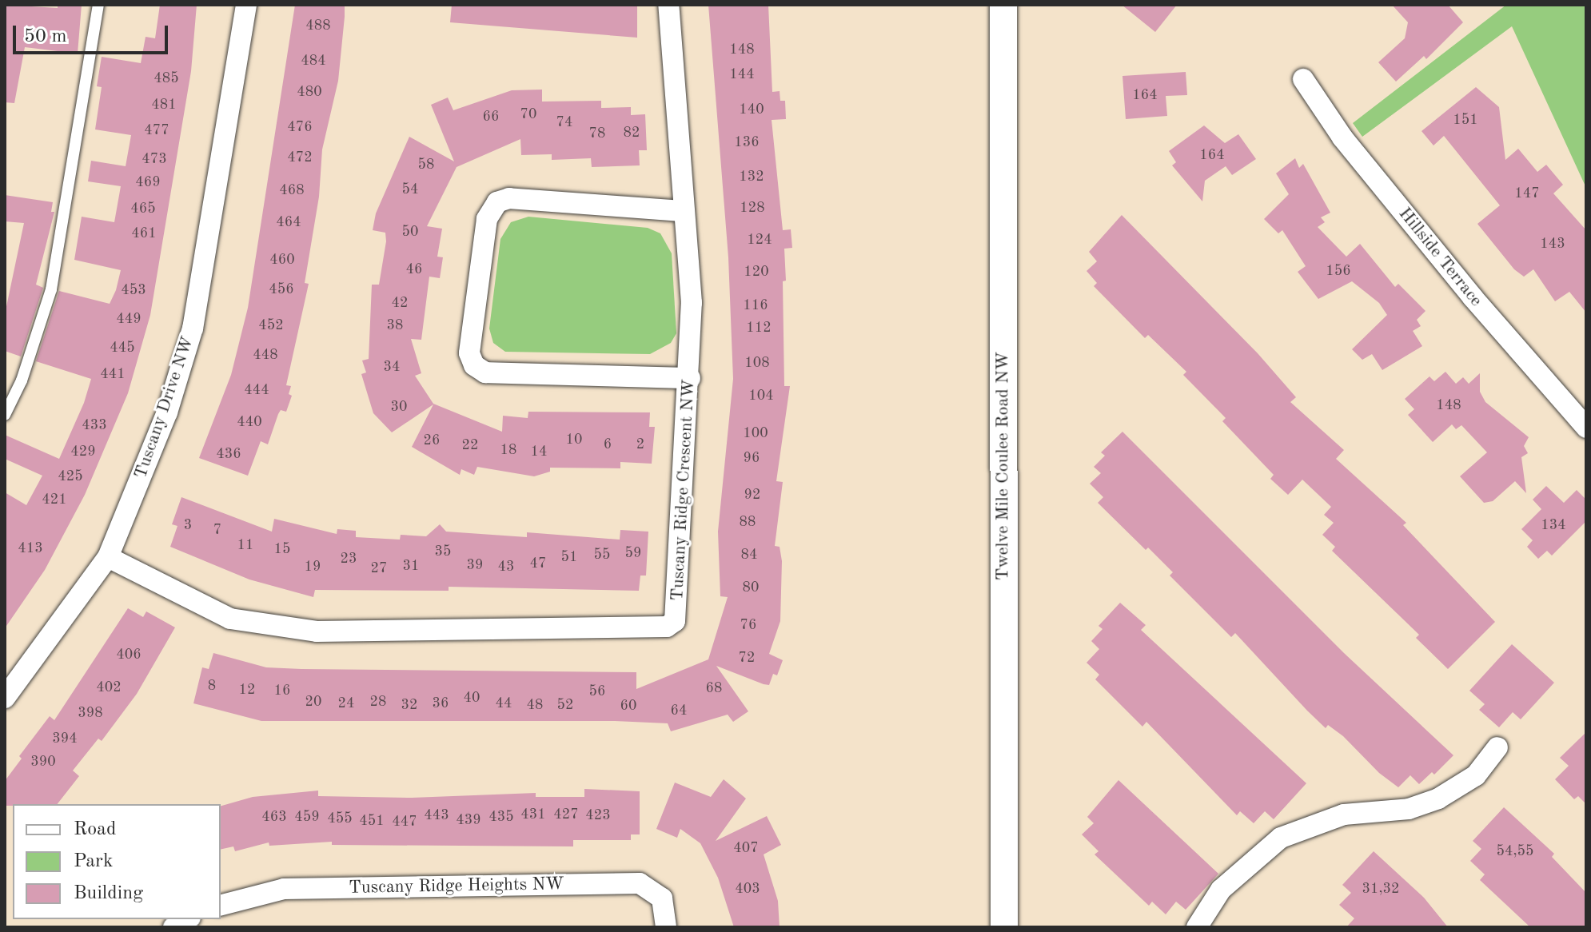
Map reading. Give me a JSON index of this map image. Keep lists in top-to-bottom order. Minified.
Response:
{"streets":{"street":["Hillside Terrace","Tuscany Drive NW","Twelve Mile Coulee Road NW","Tuscany Ridge Crescent NW","Tuscany Ridge Heights NW"]},"crossings":[["Tuscany Drive NW","Tuscany Ridge Crescent NW"]],"house_numbers":["488","148","484","144","485","480","164","481","140","70","66","151","74","476","477","82","78","136","164","472","473","58","132","469","54","468","147","128","465","464","50","461","124","143","460","46","156","120","456","453","42","116","449","452","38","112","445","448","108","34","441","444","104","148","30","440","433","100","10","26","6","2","22","18","429","14","436","96","425","92","421","88","3","134","7","11","413","15","35","59","55","84","51","23","47","39","31","19","43","27","80","76","406","72","8","402","68","12","16","56","40","20","28","24","36","44","32","48","52","60","64","398","394","390","431","427","443","423","463","459","435","455","439","451","447","407","54,55","403","31,32"],"legend":["Road","Park","Building"],"scale_bar":"50 m"}
